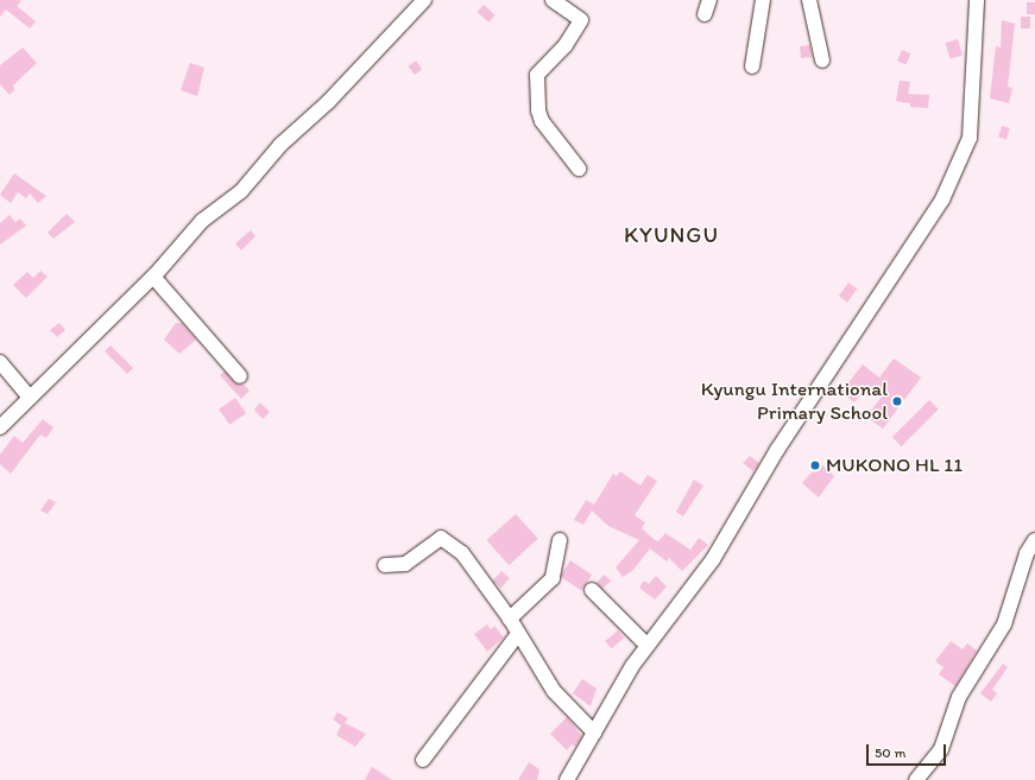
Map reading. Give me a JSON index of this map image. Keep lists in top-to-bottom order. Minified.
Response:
{"districts":["KYUNGU"],"places":["Kyungu International Primary School","MUKONO HL 11"],"scale_bar":"50 m"}
